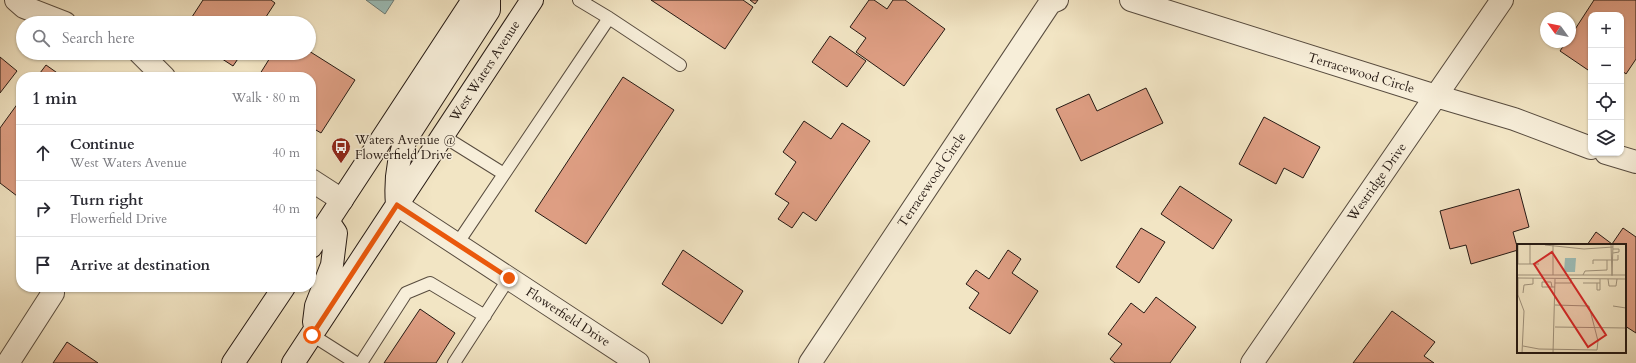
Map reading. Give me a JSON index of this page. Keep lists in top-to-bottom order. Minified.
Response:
{"streets":{"street":["West Waters Avenue","Terracewood Circle","Westridge Drive","Flowerfield Drive"]},"crossings":[["West Waters Avenue","Flowerfield Drive"],["Terracewood Circle","Westridge Drive"]],"places":{"bus stop":["Waters Avenue @ Flowerfield Drive"]},"north":"top left","page":{"map_buttons":["+","−"],"search":"Search here","heading":["1 min","Walk · 80 m"],"list":[["Continue","West Waters Avenue","40 m"],["Turn right","Flowerfield Drive","40 m"],"Arrive at destination"]}}
